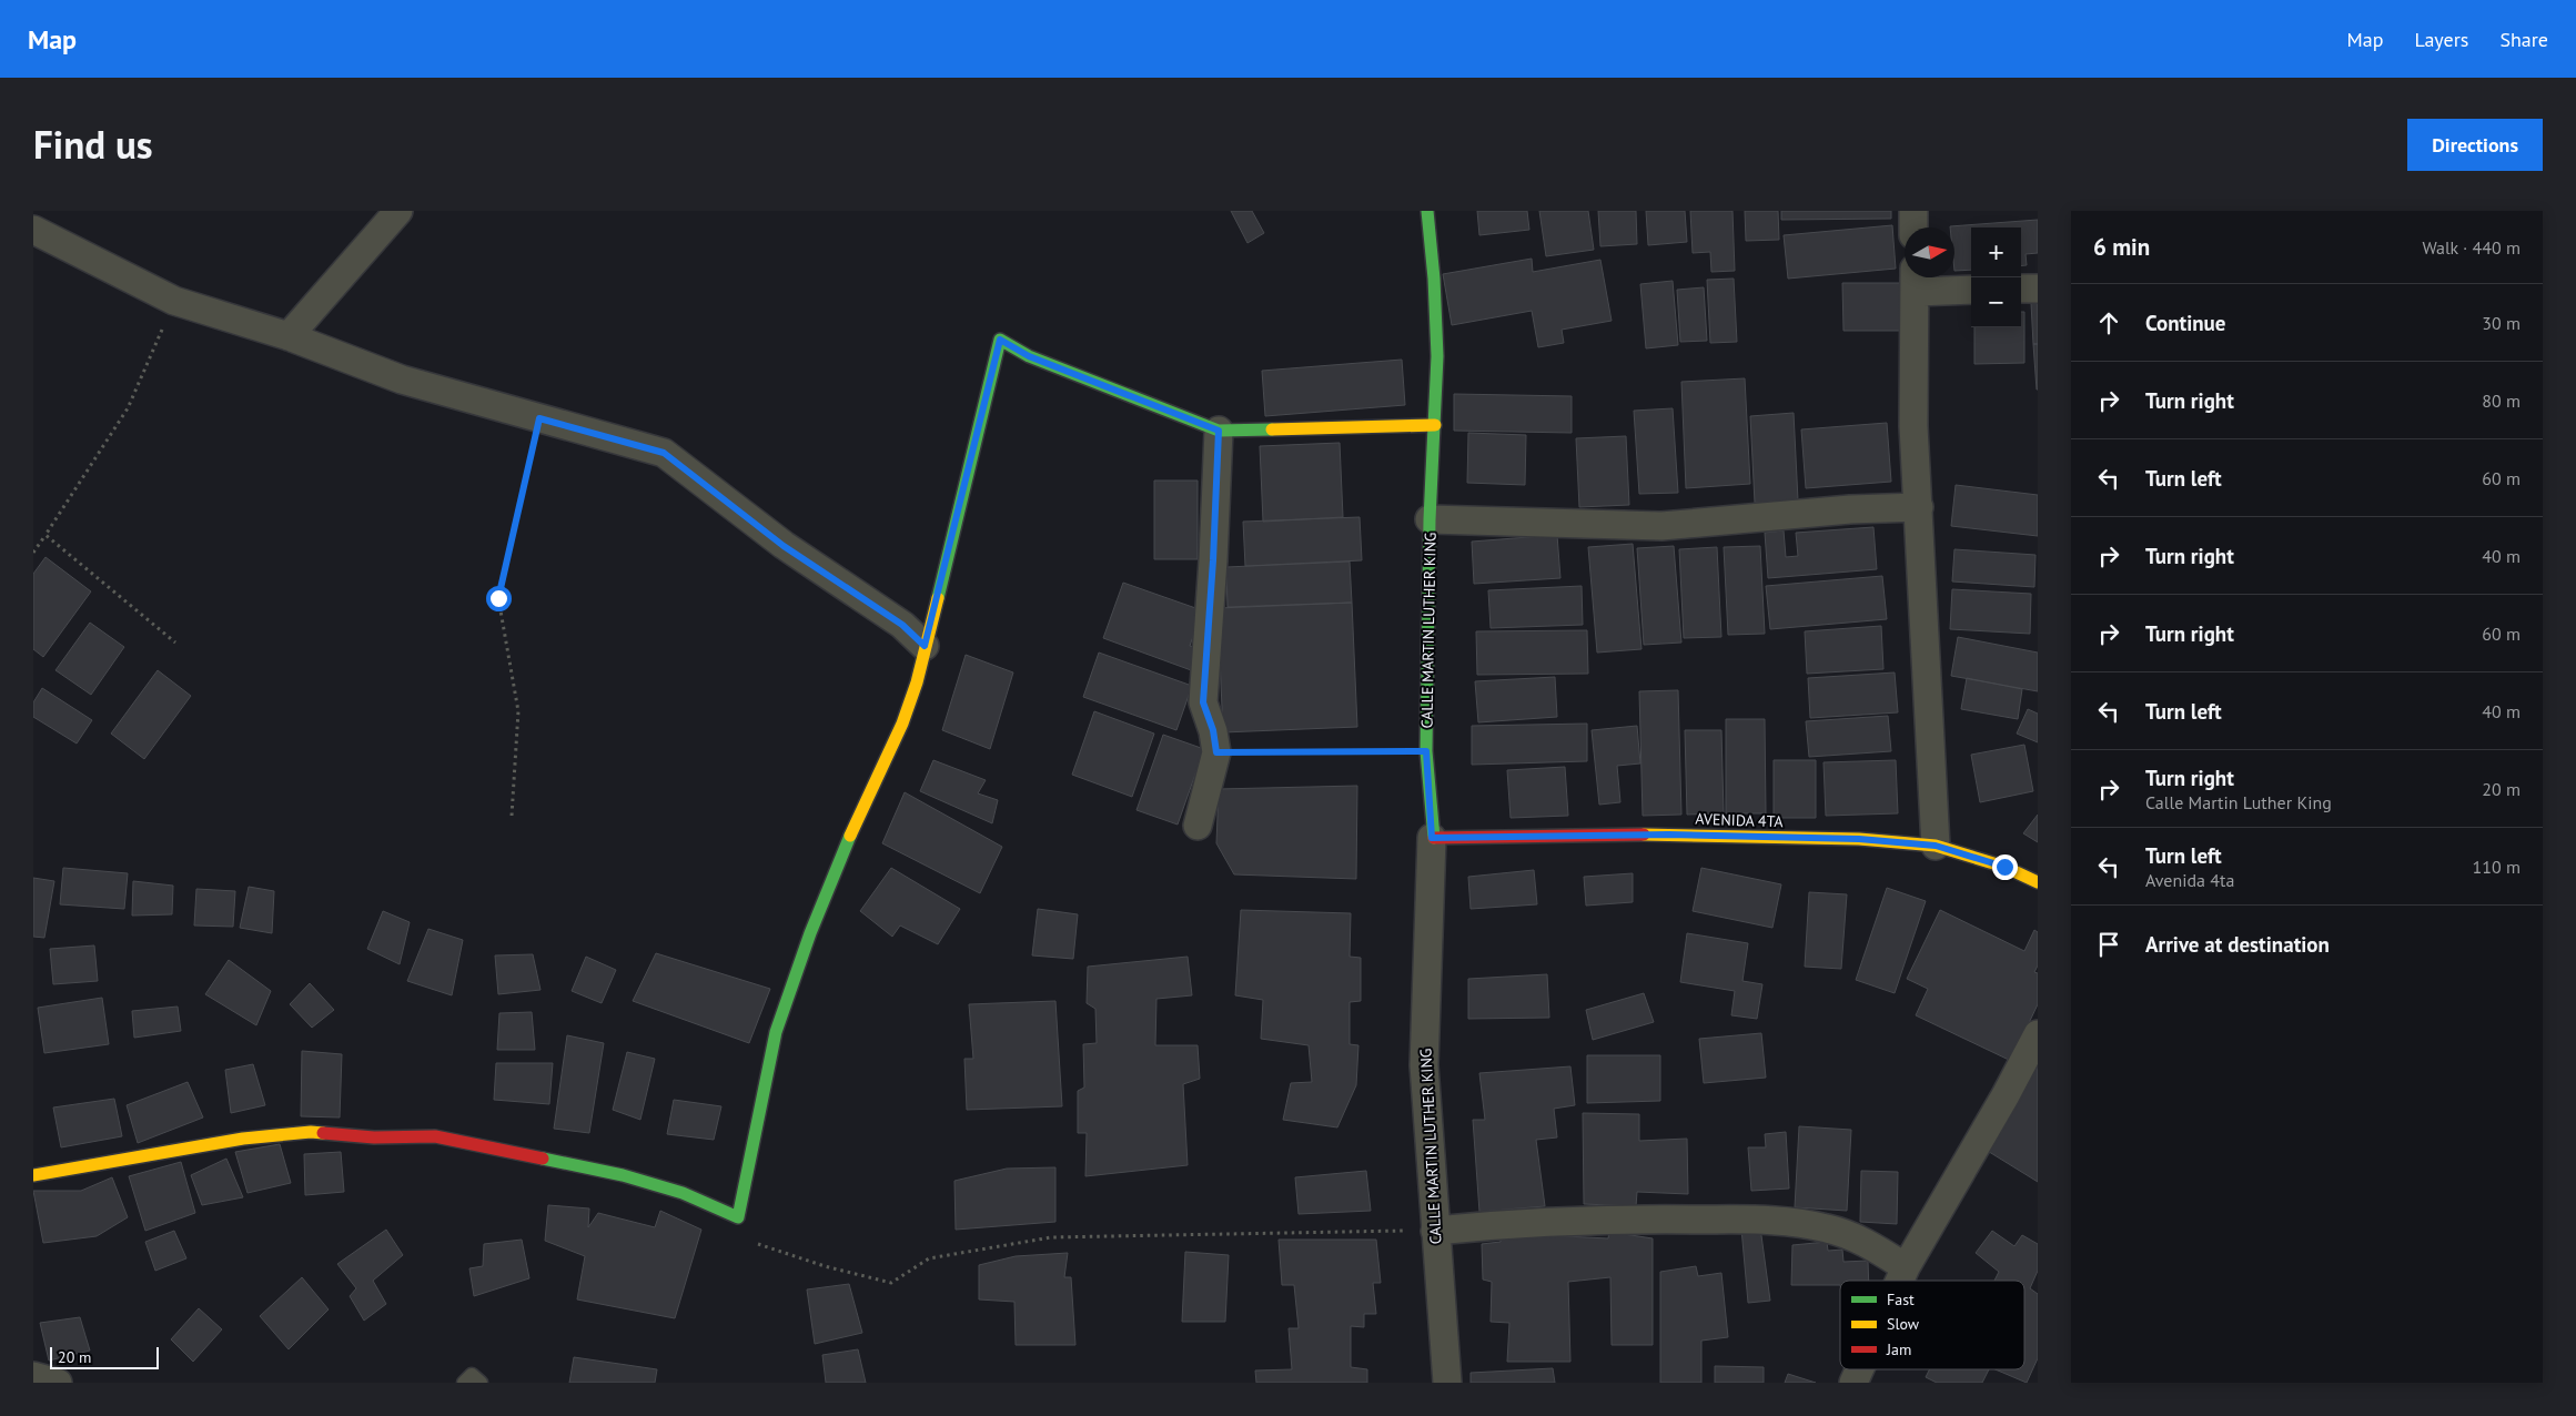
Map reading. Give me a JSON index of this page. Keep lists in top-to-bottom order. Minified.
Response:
{"streets":{"street":["CALLE MARTIN LUTHER KING","AVENIDA 4TA"]},"crossings":[["CALLE MARTIN LUTHER KING","AVENIDA 4TA"]],"legend":["Fast","Slow","Jam"],"scale_bar":"20 m","north":"right","page":{"header":"Map","nav":["Map","Layers","Share"],"title":"Find us","buttons":"Directions","heading":["6 min","Walk · 440 m"],"map_buttons":["+","−"],"list":[["Continue","30 m"],["Turn right","80 m"],["Turn left","60 m"],["Turn right","40 m"],["Turn right","60 m"],["Turn left","40 m"],["Turn right","Calle Martin Luther King","20 m"],["Turn left","Avenida 4ta","110 m"],"Arrive at destination"],"scale":"20 m"}}
